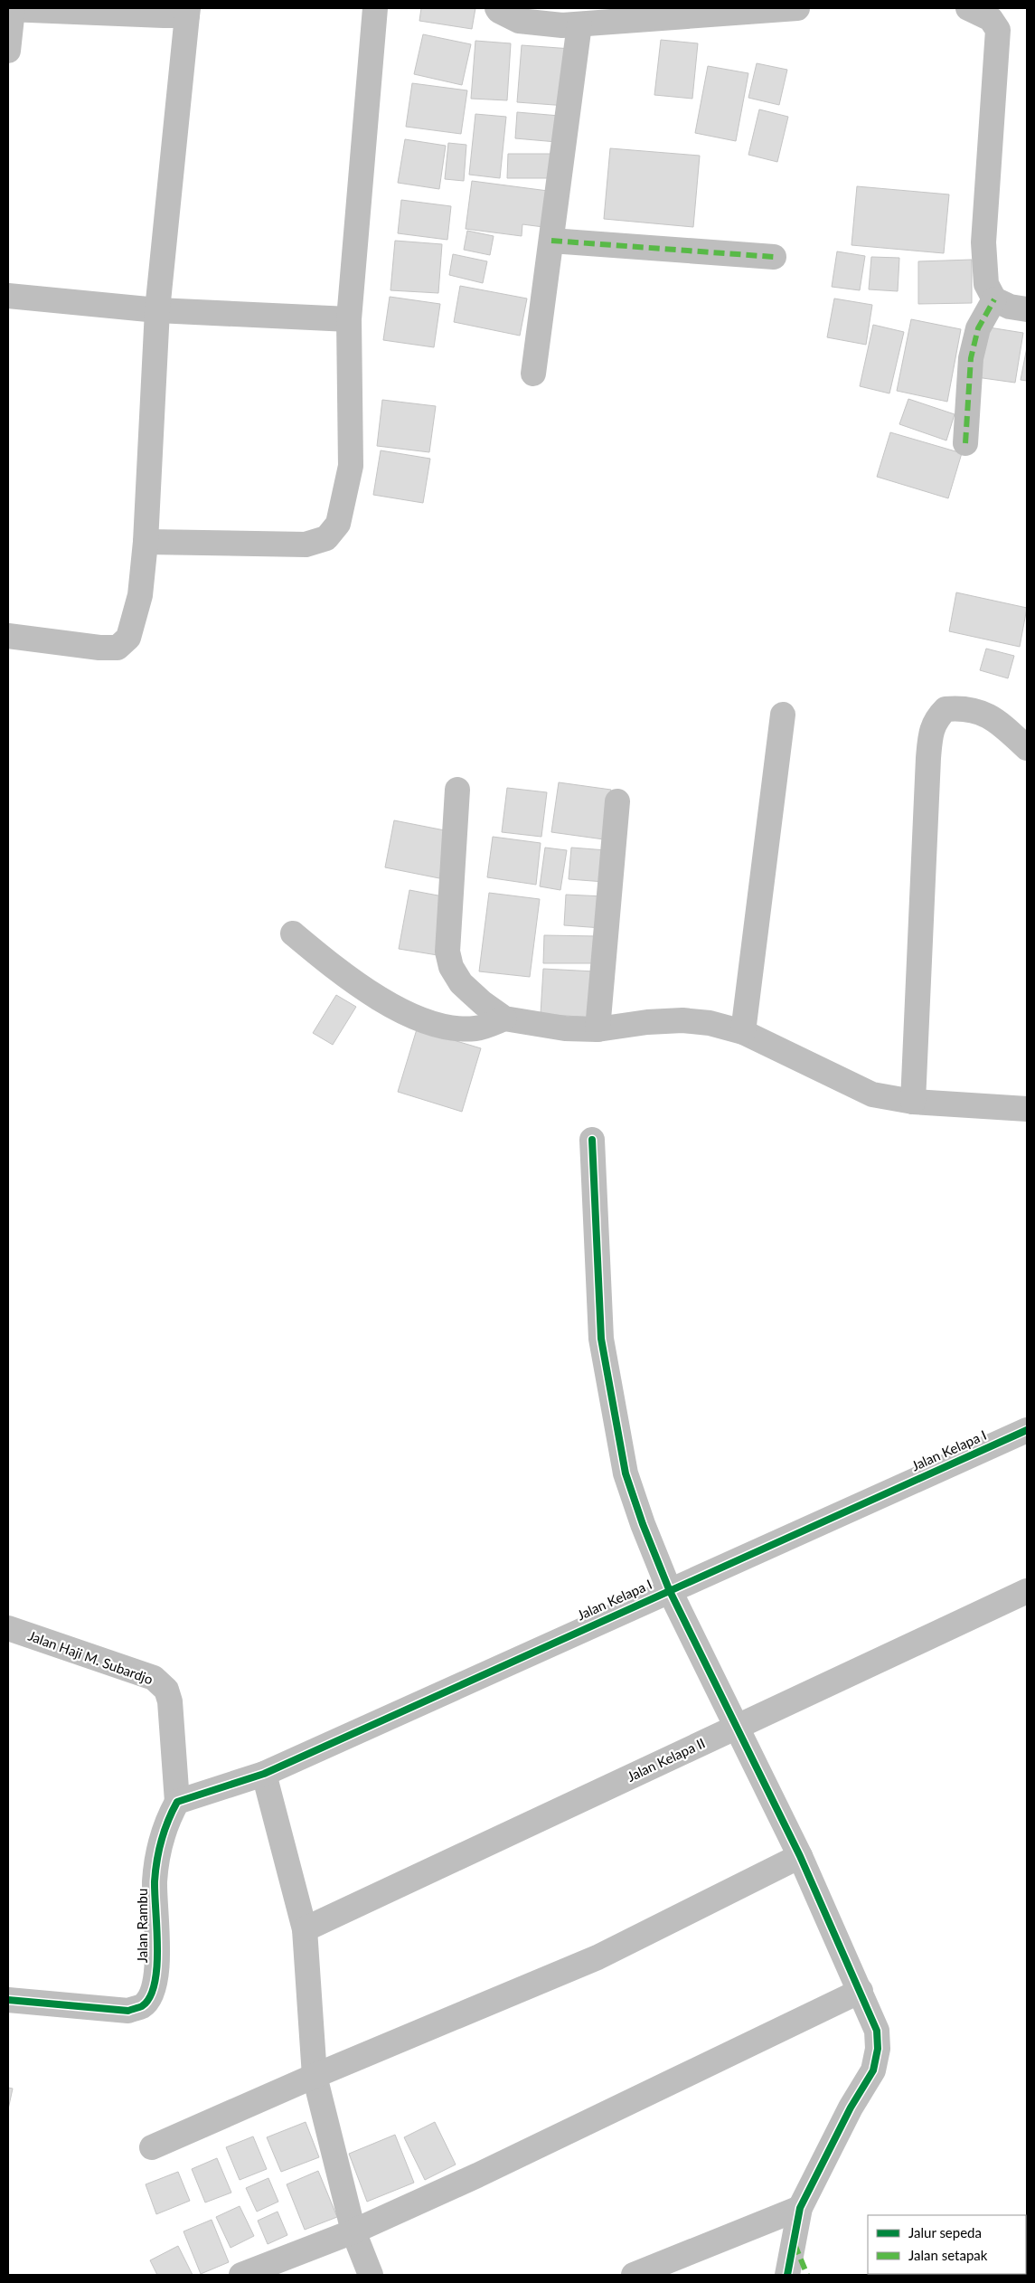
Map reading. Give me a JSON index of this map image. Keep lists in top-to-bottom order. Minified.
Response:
{"streets":{"street":["Jalan Kelapa I","Jalan Haji M. Subardjo","Jalan Kelapa II","Jalan Rambu"]},"crossings":[["Jalan Haji M. Subardjo","Jalan Rambu"]],"legend":["Jalur sepeda","Jalan setapak"]}
